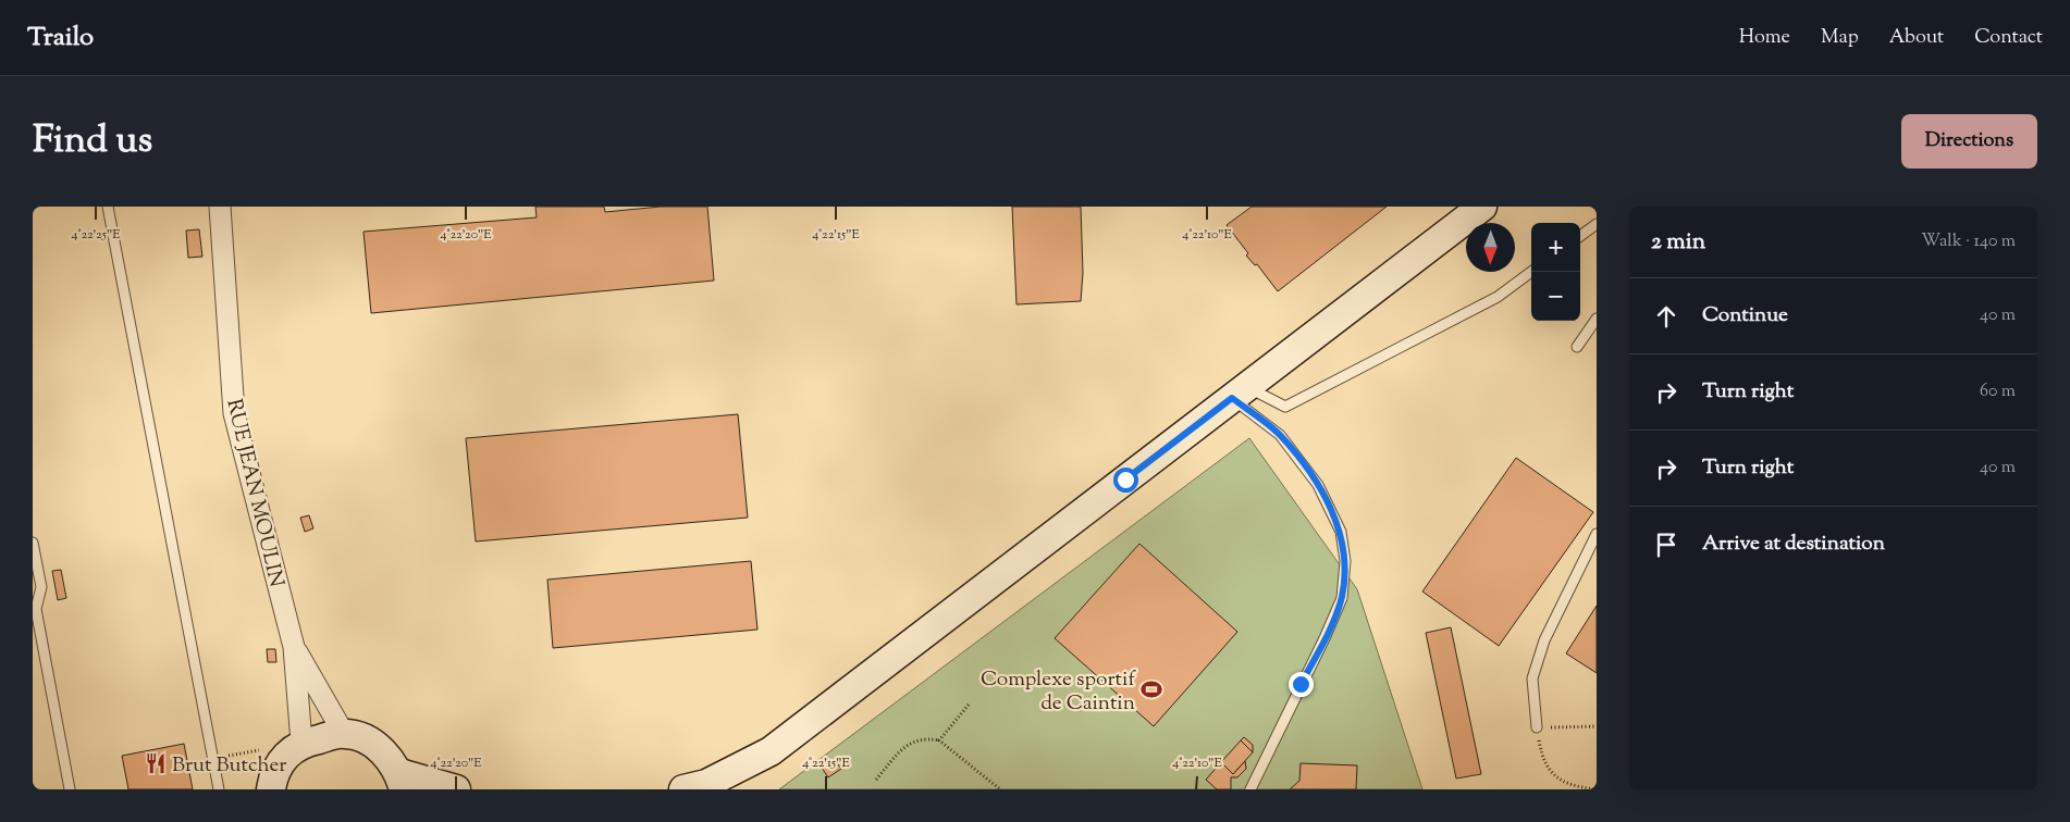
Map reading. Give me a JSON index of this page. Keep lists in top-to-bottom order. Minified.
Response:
{"streets":{"street":["RUE JEAN MOULIN"]},"places":{"sports":["Complexe sportif de Caintin"],"restaurant":["Brut Butcher"]},"north":"bottom","page":{"header":"Trailo","nav":["Home","Map","About","Contact"],"title":"Find us","buttons":"Directions","heading":["2 min","Walk · 140 m"],"map_buttons":["+","−"],"list":[["Continue","40 m"],["Turn right","60 m"],["Turn right","40 m"],"Arrive at destination"]},"coordinates":["4°22'25\"E","4°22'20\"E","4°22'15\"E","4°22'10\"E"]}
